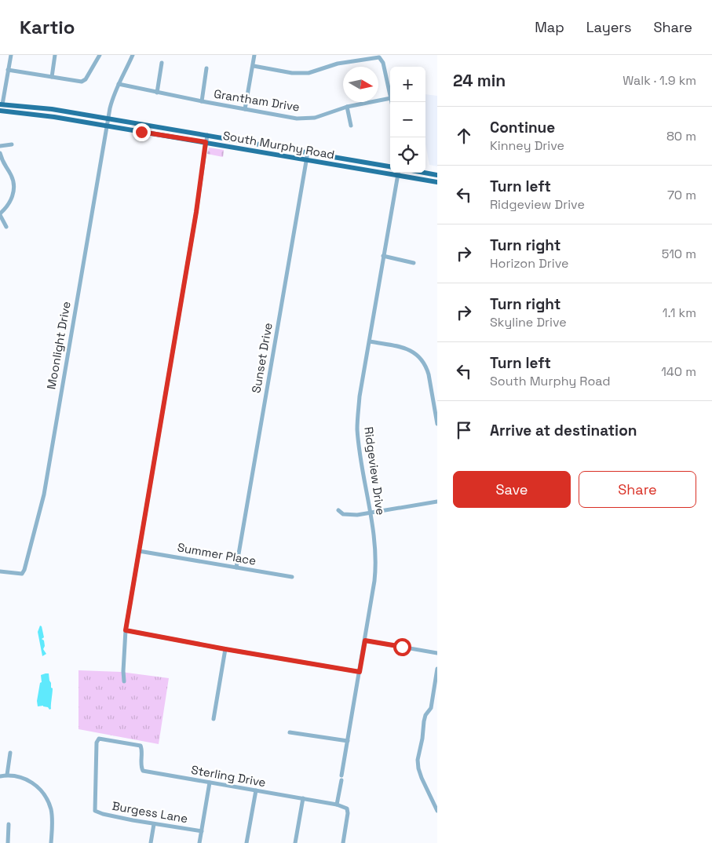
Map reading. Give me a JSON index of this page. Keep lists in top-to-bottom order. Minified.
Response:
{"streets":{"main road":["South Murphy Road"],"street":["Grantham Drive","Moonlight Drive","Sunset Drive","Ridgeview Drive","Summer Place","Sterling Drive","Burgess Lane"]},"crossings":[["Grantham Drive","Moonlight Drive"],["South Murphy Road","Moonlight Drive"],["South Murphy Road","Sunset Drive"],["South Murphy Road","Ridgeview Drive"],["Sunset Drive","Summer Place"],["Ridgeview Drive","Sterling Drive"],["Sterling Drive","Burgess Lane"]],"north":"right","page":{"header":"Kartio","nav":["Map","Layers","Share"],"heading":["24 min","Walk · 1.9 km"],"map_buttons":["+","−"],"list":[["Continue","Kinney Drive","80 m"],["Turn left","Ridgeview Drive","70 m"],["Turn right","Horizon Drive","510 m"],["Turn right","Skyline Drive","1.1 km"],["Turn left","South Murphy Road","140 m"],"Arrive at destination"],"buttons":["Save","Share"]}}
